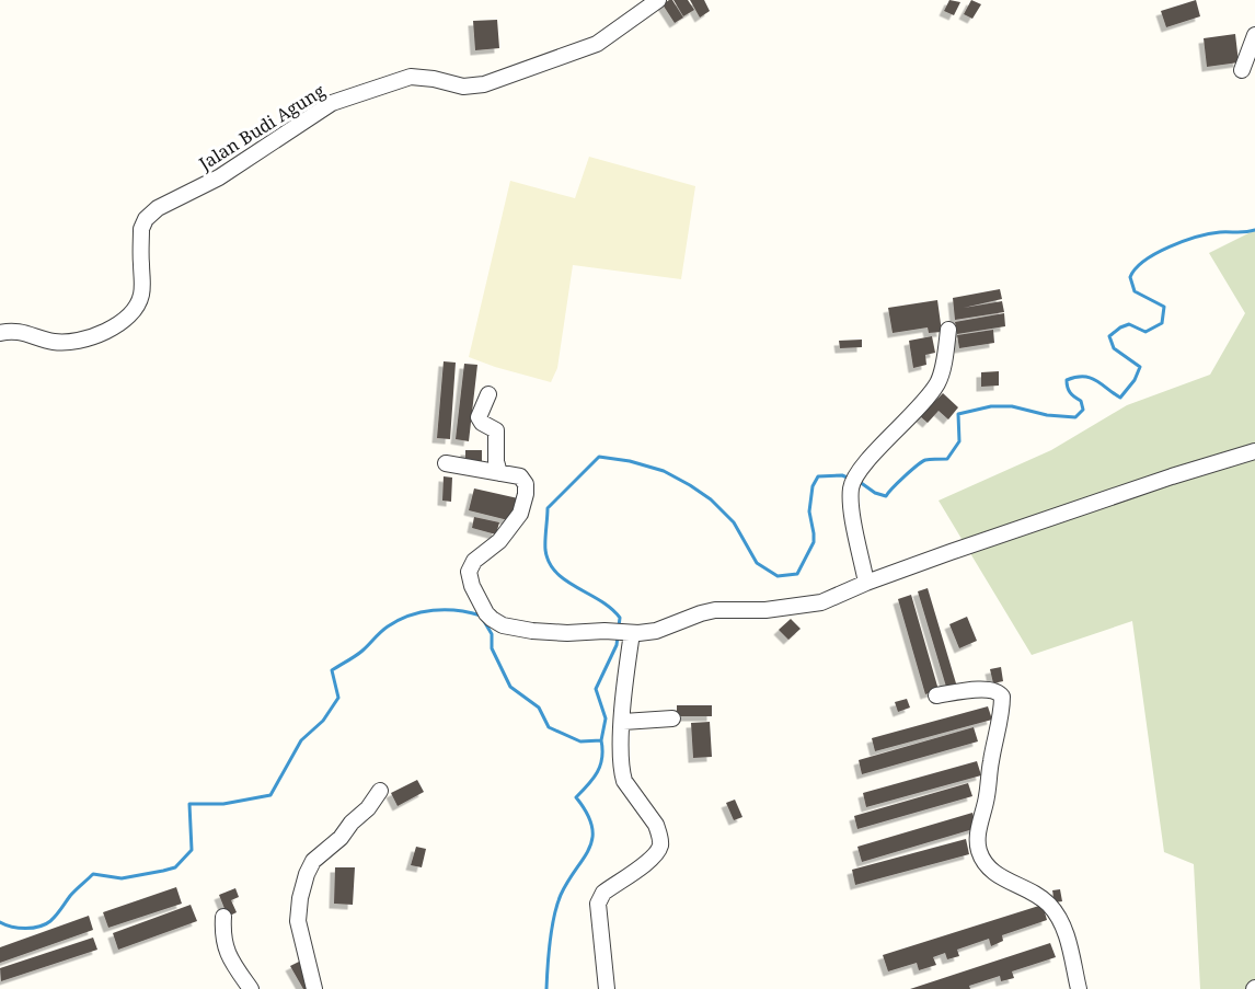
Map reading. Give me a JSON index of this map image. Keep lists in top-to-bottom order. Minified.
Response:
{"streets":{"street":["Jalan Budi Agung"]}}
